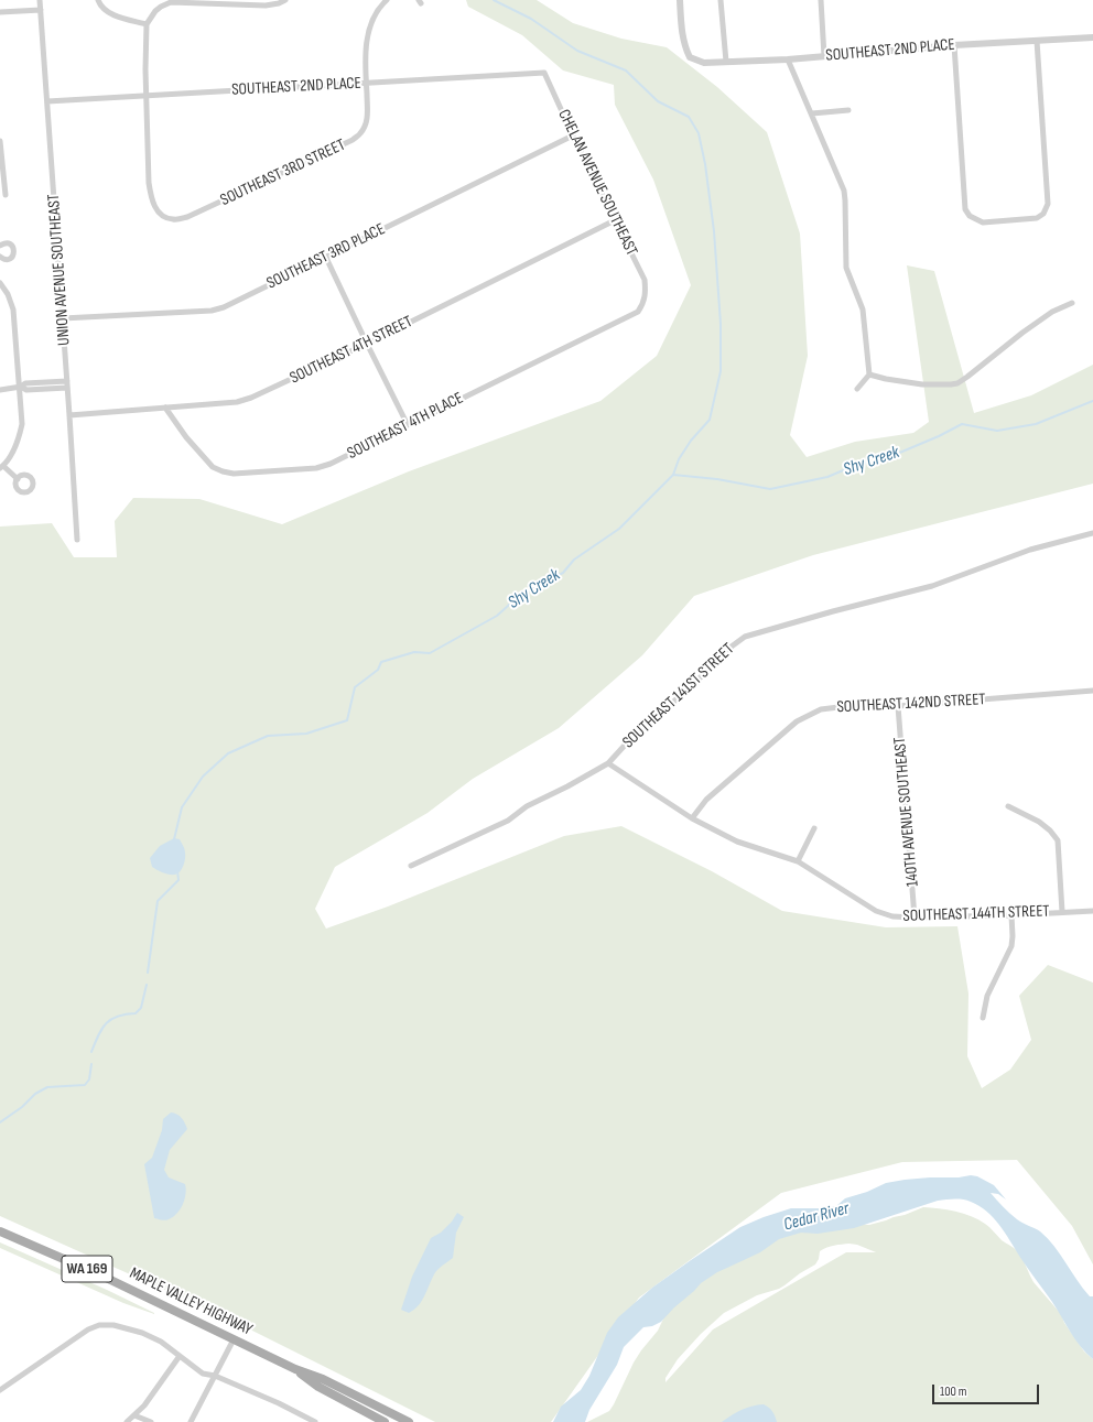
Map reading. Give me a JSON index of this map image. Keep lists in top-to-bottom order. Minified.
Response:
{"streets":{"main road":["WA 169","MAPLE VALLEY HIGHWAY"],"street":["SOUTHEAST 2ND PLACE","SOUTHEAST 3RD STREET","CHELAN AVENUE SOUTHEAST","SOUTHEAST 3RD PLACE","UNION AVENUE SOUTHEAST","SOUTHEAST 4TH STREET","SOUTHEAST 4TH PLACE","SOUTHEAST 141ST STREET","SOUTHEAST 142ND STREET","140TH AVENUE SOUTHEAST","SOUTHEAST 144TH STREET"]},"crossings":[["SOUTHEAST 2ND PLACE","SOUTHEAST 3RD STREET"],["SOUTHEAST 2ND PLACE","CHELAN AVENUE SOUTHEAST"],["SOUTHEAST 2ND PLACE","UNION AVENUE SOUTHEAST"],["CHELAN AVENUE SOUTHEAST","SOUTHEAST 3RD PLACE"],["CHELAN AVENUE SOUTHEAST","SOUTHEAST 4TH STREET"],["CHELAN AVENUE SOUTHEAST","SOUTHEAST 4TH PLACE"],["SOUTHEAST 3RD PLACE","UNION AVENUE SOUTHEAST"],["UNION AVENUE SOUTHEAST","SOUTHEAST 4TH STREET"],["SOUTHEAST 4TH STREET","SOUTHEAST 4TH PLACE"],["SOUTHEAST 141ST STREET","SOUTHEAST 144TH STREET"],["SOUTHEAST 142ND STREET","140TH AVENUE SOUTHEAST"],["SOUTHEAST 142ND STREET","SOUTHEAST 144TH STREET"],["140TH AVENUE SOUTHEAST","SOUTHEAST 144TH STREET"]],"water":["Shy Creek","Cedar River"],"scale_bar":"100 m"}
